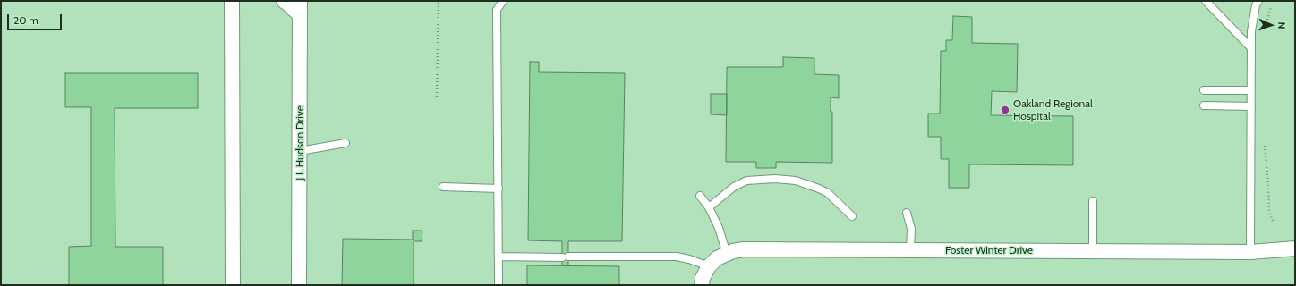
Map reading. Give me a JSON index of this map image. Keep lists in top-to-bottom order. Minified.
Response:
{"streets":{"street":["J L Hudson Drive","Foster Winter Drive"]},"places":["Oakland Regional Hospital"],"scale_bar":"20 m","north":"right"}
